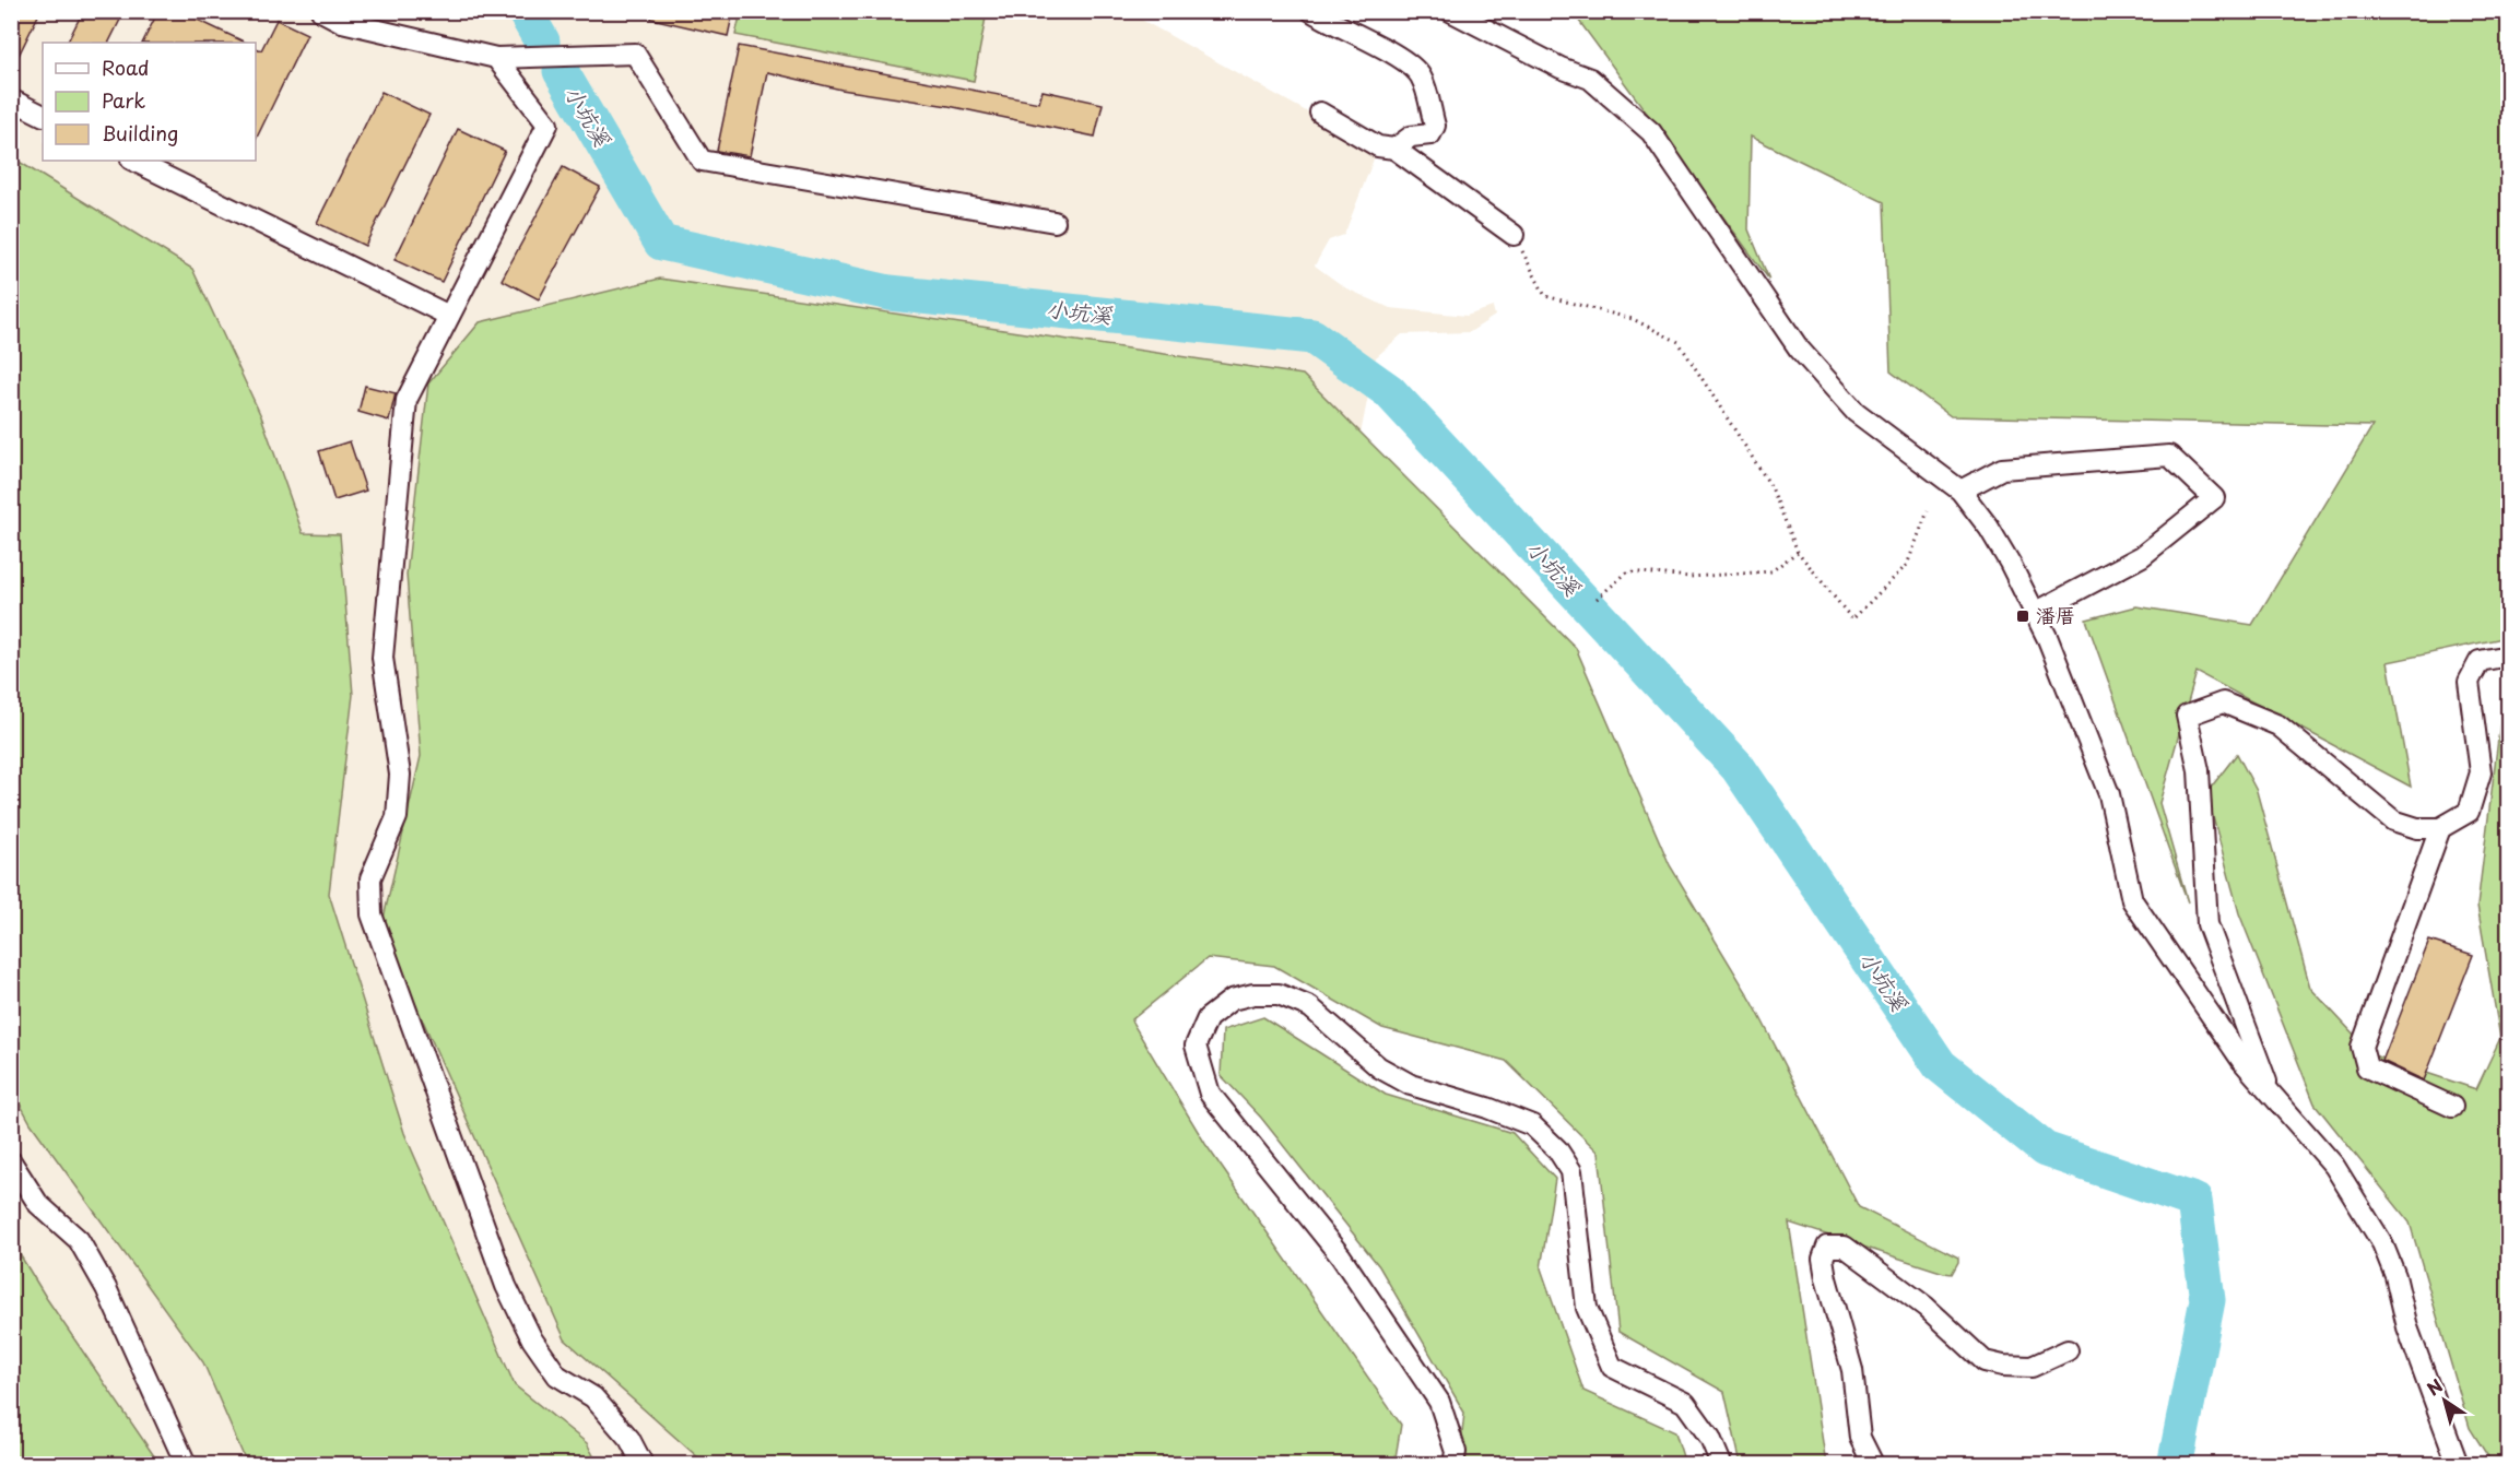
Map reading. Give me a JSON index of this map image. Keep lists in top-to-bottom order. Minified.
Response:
{"water":["小坑溪"],"places":{"transit":["潘厝"]},"legend":["Road","Park","Building"],"north":"top left"}
